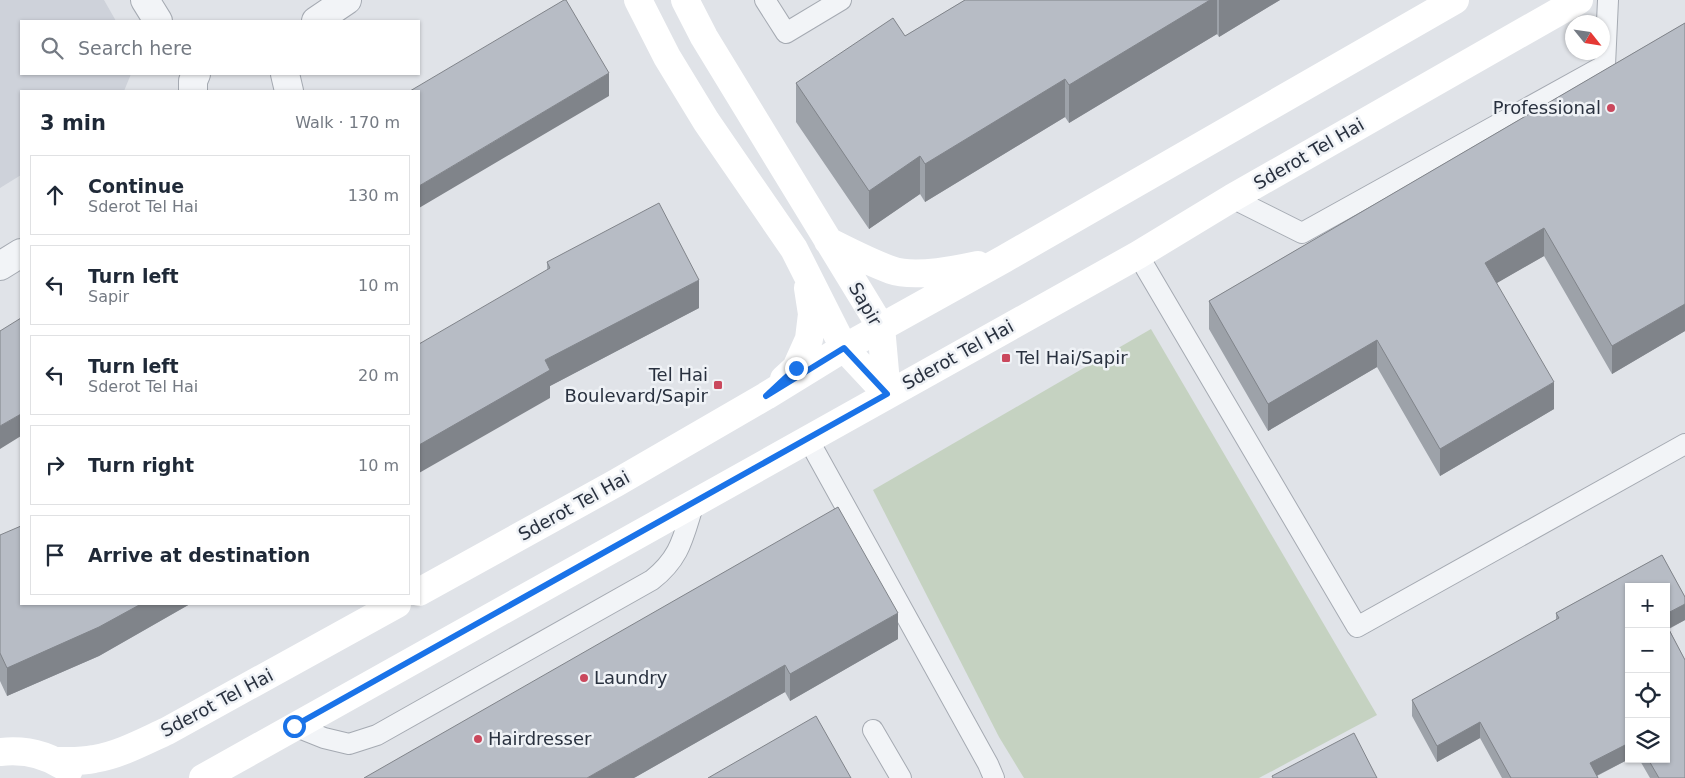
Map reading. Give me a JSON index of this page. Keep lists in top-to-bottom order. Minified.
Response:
{"streets":{"main road":["Sderot Tel Hai","Sapir"]},"crossings":[["Sderot Tel Hai","Sapir"]],"places":{"other":["Professional","Laundry","Hairdresser"],"transit":["Tel Hai/Sapir","Tel Hai Boulevard/Sapir"]},"north":"bottom right","page":{"search":"Search here","heading":["3 min","Walk · 170 m"],"list":[["Continue","Sderot Tel Hai","130 m"],["Turn left","Sapir","10 m"],["Turn left","Sderot Tel Hai","20 m"],["Turn right","10 m"],"Arrive at destination"],"map_buttons":["+","−"]}}
